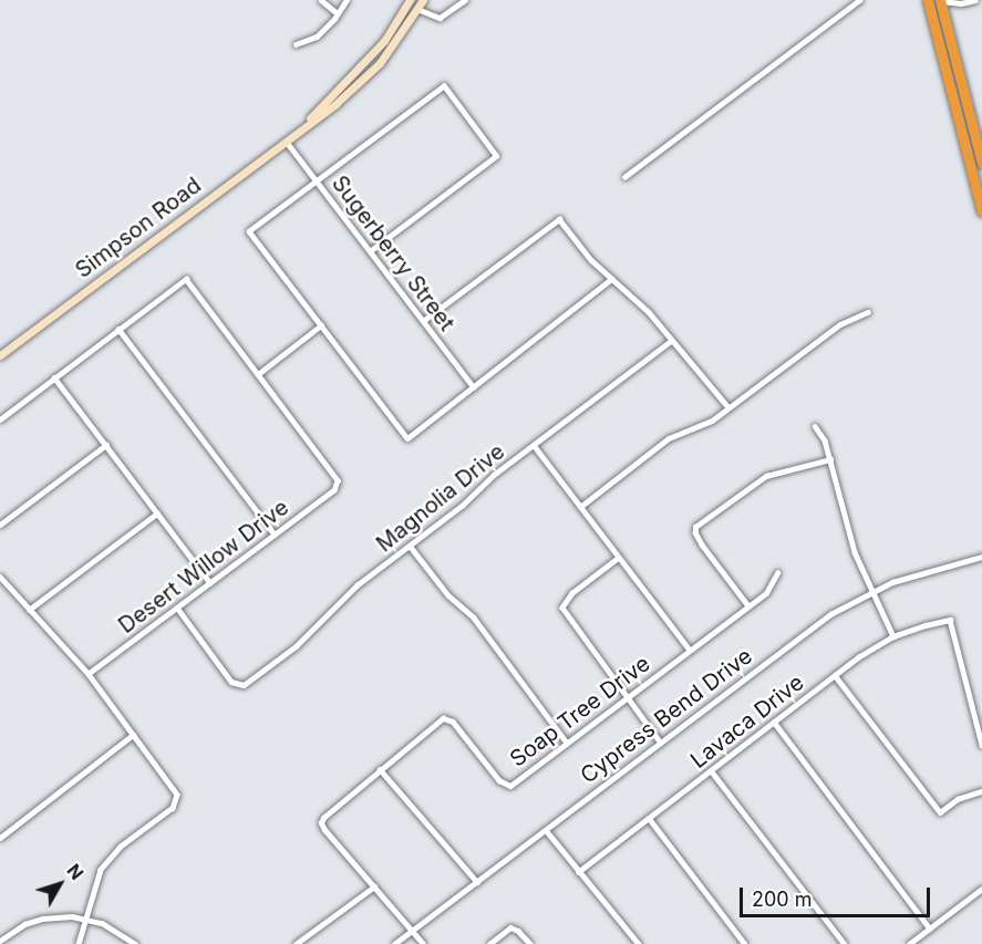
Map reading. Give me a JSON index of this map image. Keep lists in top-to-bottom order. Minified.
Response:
{"streets":{"street":["Simpson Road","Sugerberry Street","Magnolia Drive","Desert Willow Drive","Soap Tree Drive","Cypress Bend Drive","Lavaca Drive"]},"crossings":[["Simpson Road","Sugerberry Street"],["Magnolia Drive","Desert Willow Drive"]],"scale_bar":"200 m","north":"top right"}
